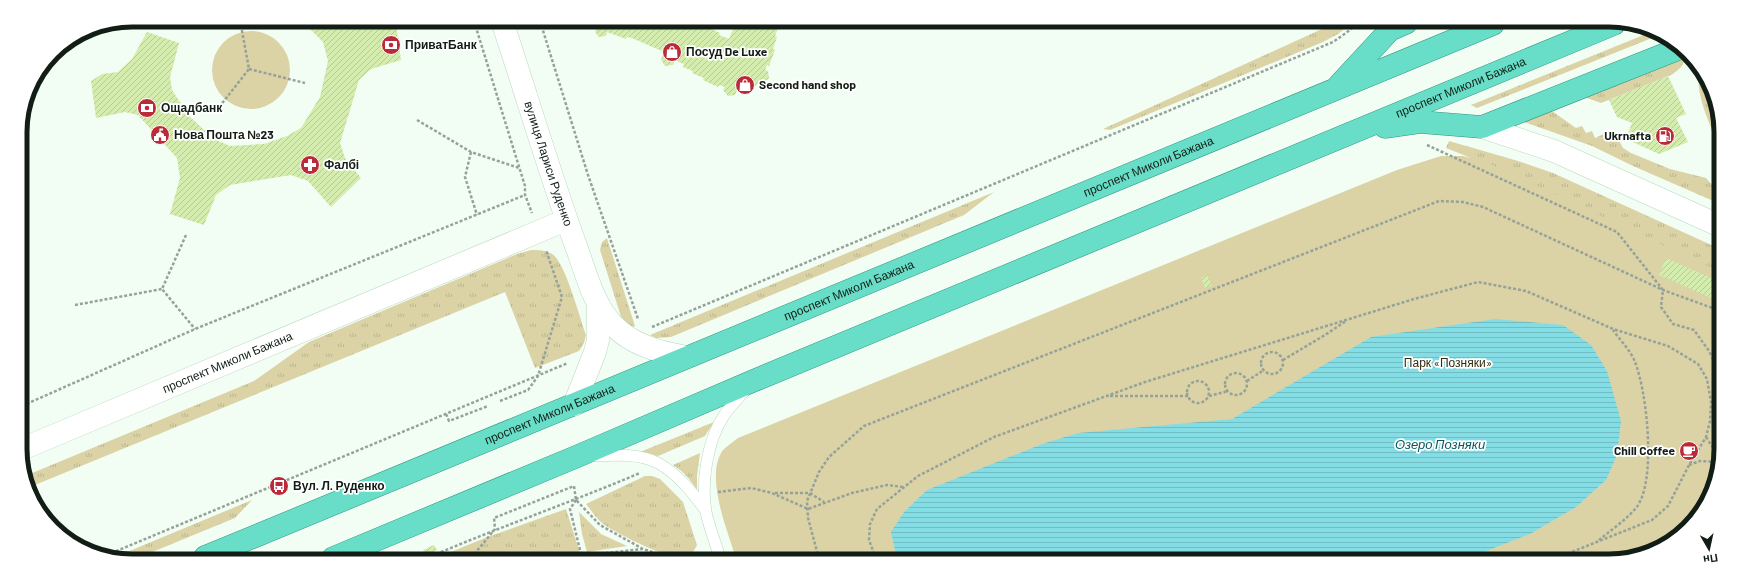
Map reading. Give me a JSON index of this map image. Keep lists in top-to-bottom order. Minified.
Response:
{"streets":{"highway":["проспект Миколи Бажана"],"street":["вулиця Лариси Руденко"]},"crossings":[["проспект Миколи Бажана","вулиця Лариси Руденко"]],"water":["Озеро Позняки"],"parks":["Парк «Позняки»"],"places":{"bank":["ПриватБанк","Ощадбанк"],"shop":["Посуд De Luxe","Second hand shop"],"public building":["Нова Пошта №23"],"fuel station":["Ukrnafta"],"pharmacy":["Фалбі"],"cafe":["Chill Coffee"],"bus stop":["Вул. Л. Руденко"]},"north":"bottom"}
